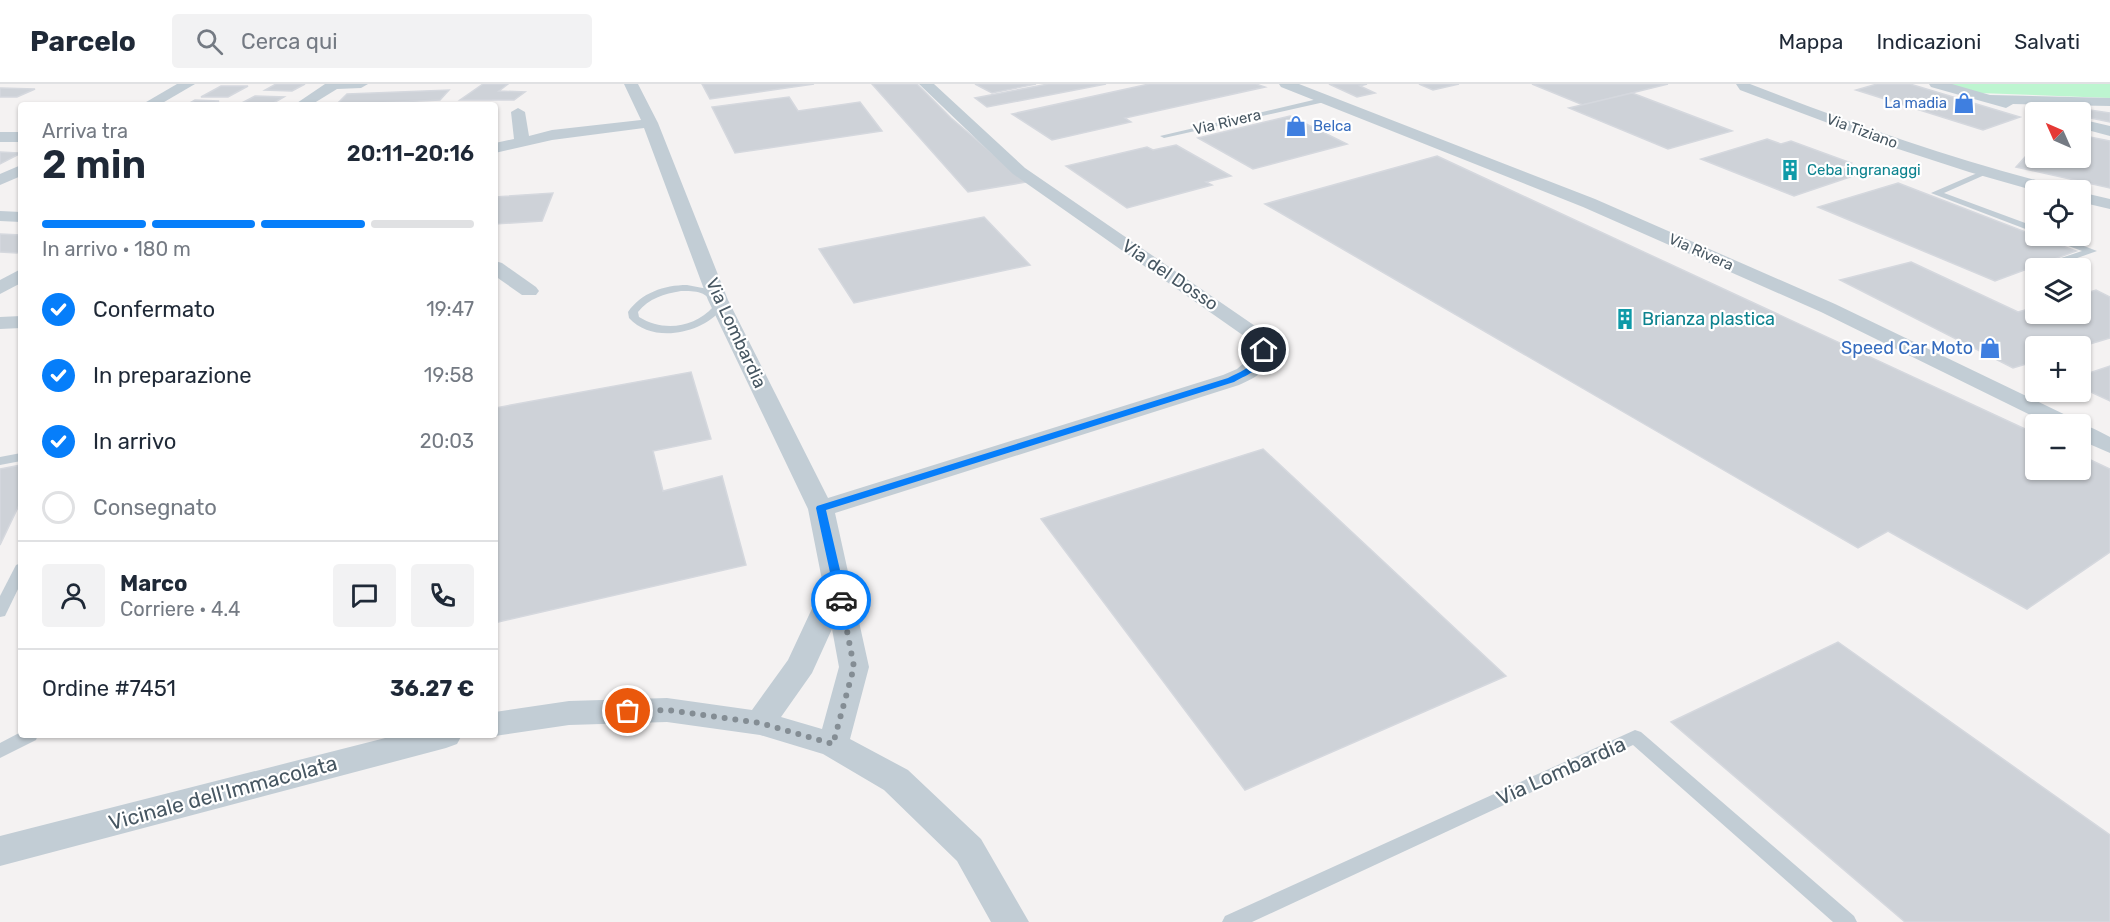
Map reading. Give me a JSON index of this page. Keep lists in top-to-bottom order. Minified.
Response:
{"streets":{"street":["Via Rivera","Via Tiziano","Via del Dosso","Via Lombardia","Vicinale dell'Immacolata"]},"crossings":[["Via del Dosso","Via Lombardia"]],"places":{"shop":["La madia","Belca","Speed Car Moto"],"building":["Ceba ingranaggi","Brianza plastica"]},"north":"top left","page":{"header":"Parcelo","search":"Cerca qui","nav":["Mappa","Indicazioni","Salvati"],"map_buttons":["+","−"],"heading":["2 min","Arriva tra","20:11–20:16"],"panel":["Marco","Corriere · 4.4","Ordine #7451","36.27 €"],"bar":"In arrivo · 180 m","list":[["Confermato","19:47"],["In preparazione","19:58"],["In arrivo","20:03"],"Consegnato"]}}
